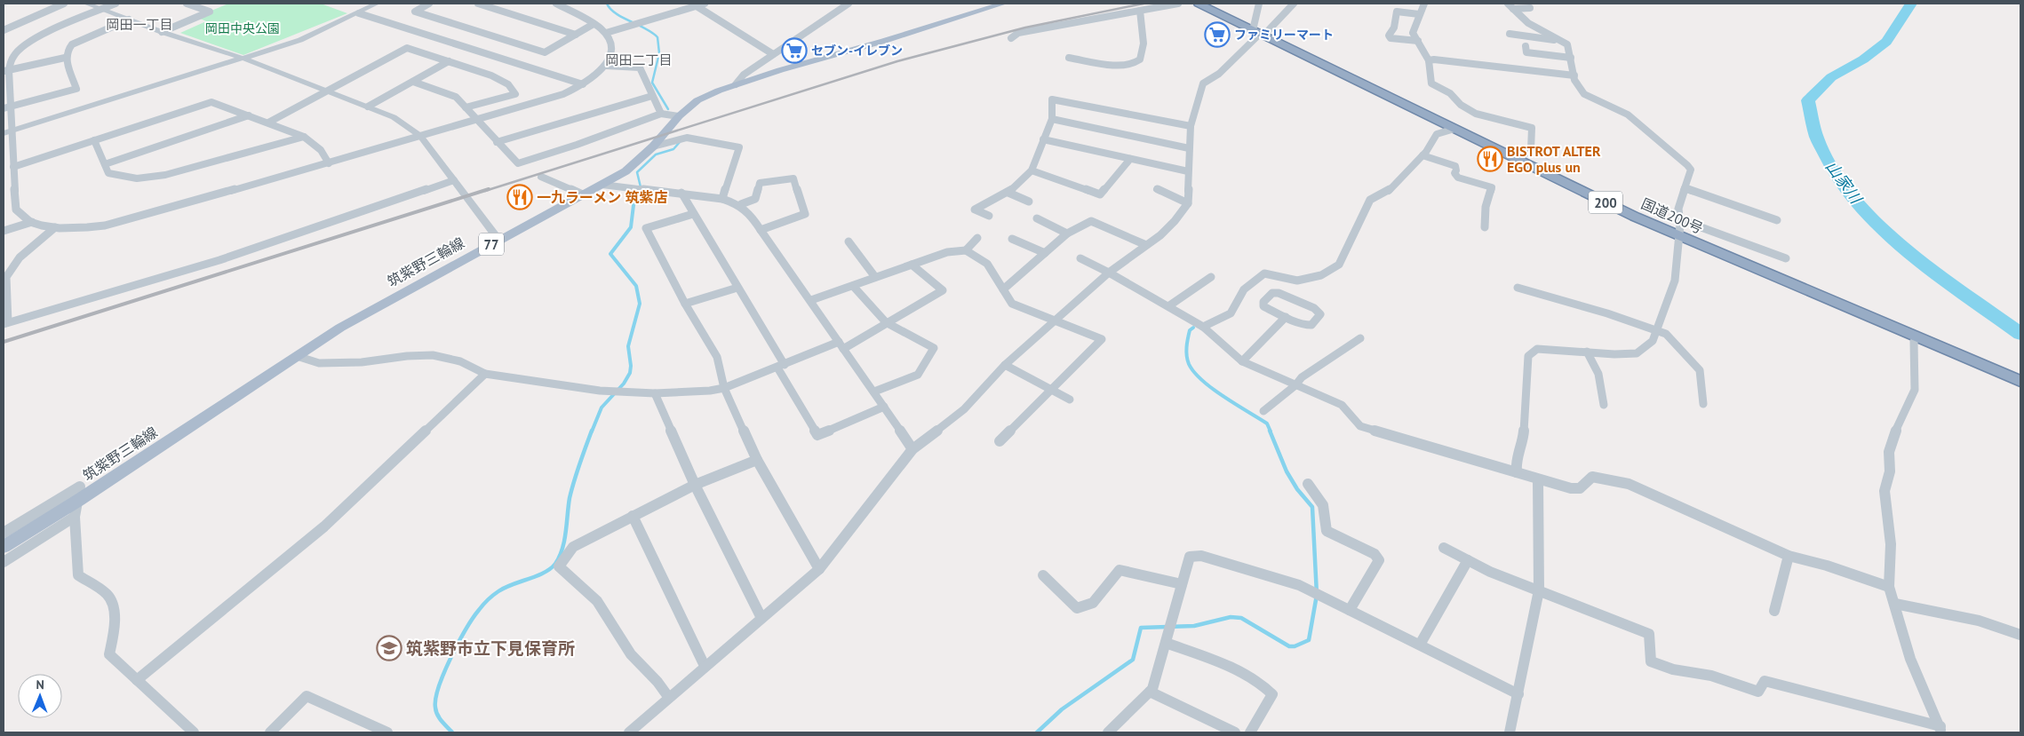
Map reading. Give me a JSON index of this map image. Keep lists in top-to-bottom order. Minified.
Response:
{"streets":{"highway":["200","国道200号"],"main road":["77","筑紫野三輪線"]},"districts":["岡田一丁目","岡田二丁目"],"water":["山家川"],"parks":["岡田中央公園"],"places":{"supermarket":["ファミリーマート","セブン-イレブン"],"restaurant":["BISTROT ALTER EGO plus un","一九ラーメン 筑紫店"],"school or university":["筑紫野市立下見保育所"]},"north":"top"}
